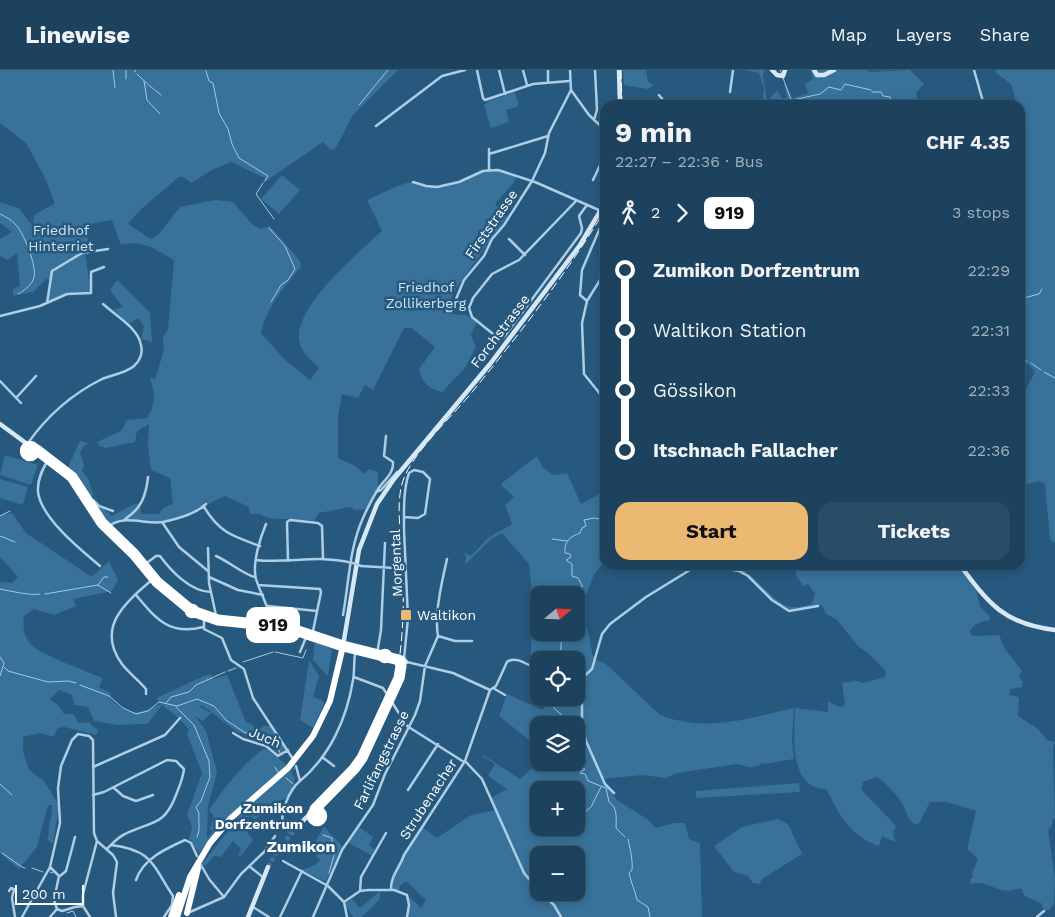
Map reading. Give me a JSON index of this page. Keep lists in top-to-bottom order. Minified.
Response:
{"streets":{"highway":["Forchstrasse"],"street":["Firststrasse","Morgental","Juch","Farlifangstrasse","Strubenacher"]},"districts":["Zumikon"],"parks":["Friedhof Hinterriet","Friedhof Zollikerberg"],"places":{"transit":["Waltikon"],"other":["Zumikon Dorfzentrum"]},"lines":["bus line 919"],"scale_bar":"200 m","north":"right","page":{"header":"Linewise","nav":["Map","Layers","Share"],"on_map":"919","heading":["9 min","22:27 – 22:36 · Bus","CHF 4.35"],"legs":["2","919","3 stops"],"list":[{"name":"Zumikon Dorfzentrum","value":"22:29"},{"name":"Waltikon Station","value":"22:31"},{"name":"Gössikon","value":"22:33"},{"name":"Itschnach Fallacher","value":"22:36"}],"buttons":["Start","Tickets"],"map_buttons":["+","−"],"scale":"200 m"}}
